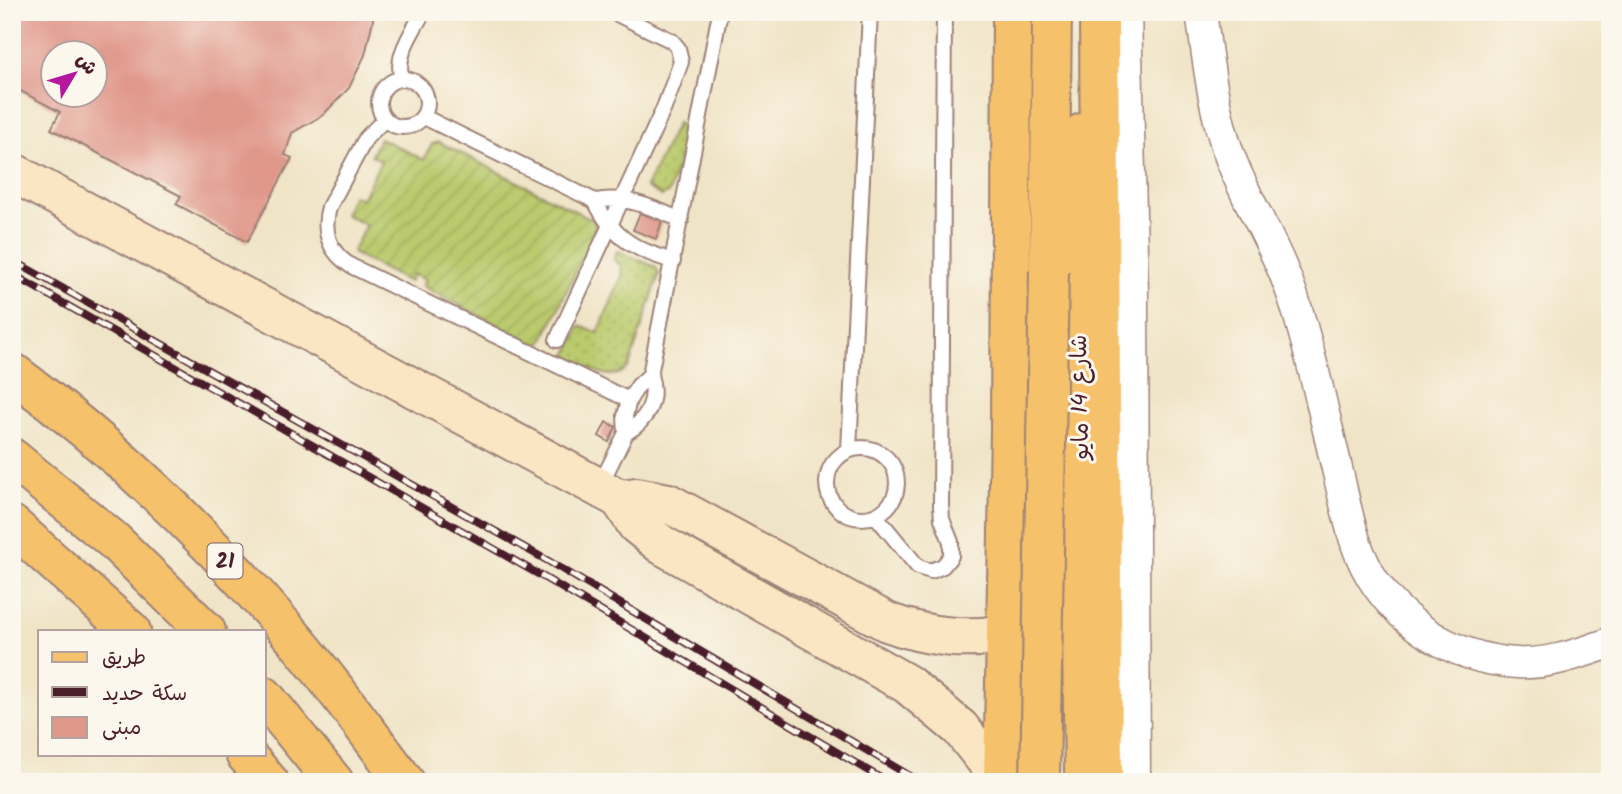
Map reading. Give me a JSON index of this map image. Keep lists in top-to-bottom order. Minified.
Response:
{"streets":{"main road":["شارع 14 مايو","21"]},"legend":["طريق","سكة حديد","مبنى"],"north":"top right"}
